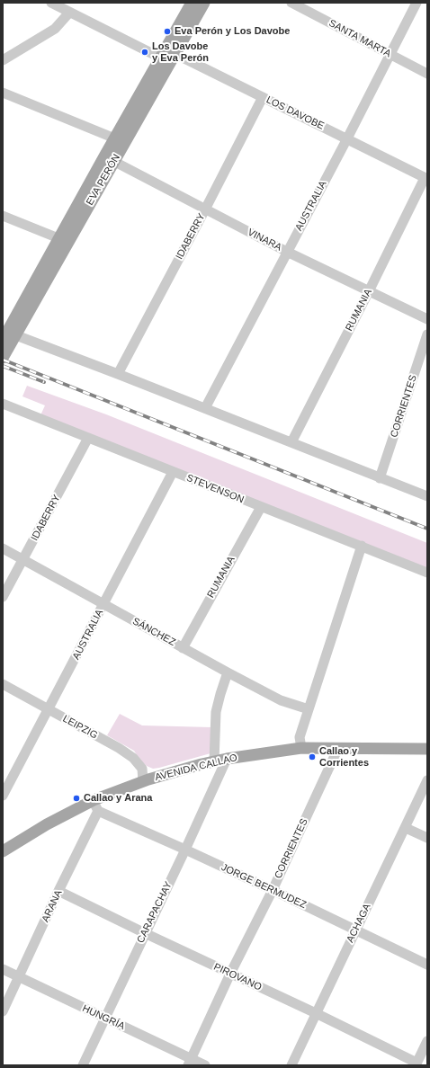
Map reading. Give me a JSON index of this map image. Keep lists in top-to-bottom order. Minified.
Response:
{"streets":{"main road":["EVA PERÓN","AVENIDA CALLAO"],"street":["SANTA MARTA","LOS DAVOBE","AUSTRALIA","IDABERRY","VINARA","RUMANIA","CORRIENTES","STEVENSON","SÁNCHEZ","LEIPZIG","JORGE BERMUDEZ","ARANA","CARAPACHAY","ACHAGA","PIROVANO","HUNGRÍA"]},"crossings":[["SANTA MARTA","AUSTRALIA"],["LOS DAVOBE","EVA PERÓN"],["LOS DAVOBE","AUSTRALIA"],["LOS DAVOBE","IDABERRY"],["LOS DAVOBE","RUMANIA"],["EVA PERÓN","VINARA"],["AUSTRALIA","VINARA"],["AUSTRALIA","STEVENSON"],["AUSTRALIA","SÁNCHEZ"],["AUSTRALIA","LEIPZIG"],["IDABERRY","VINARA"],["IDABERRY","STEVENSON"],["IDABERRY","SÁNCHEZ"],["VINARA","RUMANIA"],["RUMANIA","STEVENSON"],["RUMANIA","SÁNCHEZ"],["CORRIENTES","AVENIDA CALLAO"],["CORRIENTES","JORGE BERMUDEZ"],["CORRIENTES","PIROVANO"],["CORRIENTES","HUNGRÍA"],["LEIPZIG","AVENIDA CALLAO"],["AVENIDA CALLAO","JORGE BERMUDEZ"],["AVENIDA CALLAO","ARANA"],["AVENIDA CALLAO","CARAPACHAY"],["JORGE BERMUDEZ","ARANA"],["JORGE BERMUDEZ","CARAPACHAY"],["JORGE BERMUDEZ","ACHAGA"],["ARANA","PIROVANO"],["ARANA","HUNGRÍA"],["CARAPACHAY","PIROVANO"],["CARAPACHAY","HUNGRÍA"],["ACHAGA","PIROVANO"]],"places":["Eva Perón y Los Davobe","Los Davobe y Eva Perón","Callao y Corrientes","Callao y Arana"]}
